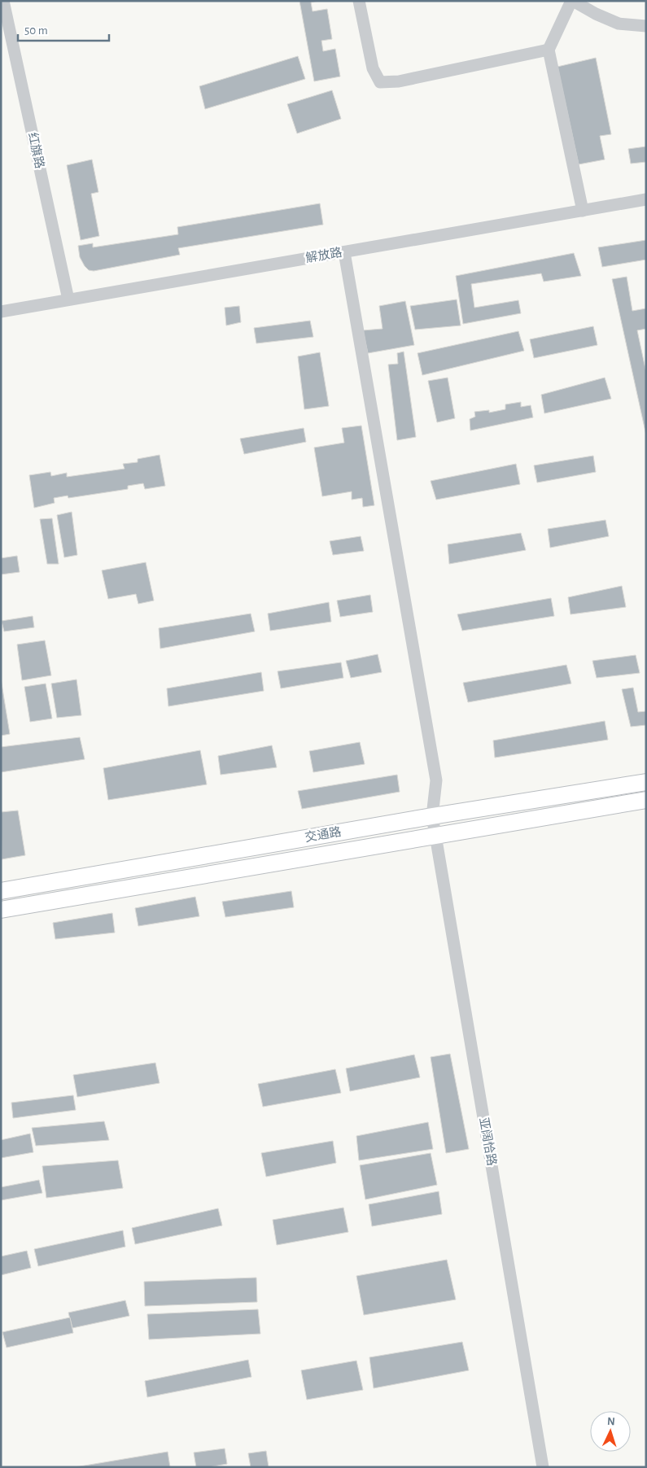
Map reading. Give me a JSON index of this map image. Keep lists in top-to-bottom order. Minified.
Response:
{"streets":{"main road":["交通路"],"street":["红旗路","解放路","亚阔恰路"]},"crossings":[["红旗路","解放路"],["解放路","亚阔恰路"],["交通路","亚阔恰路"]],"scale_bar":"50 m","north":"top"}
